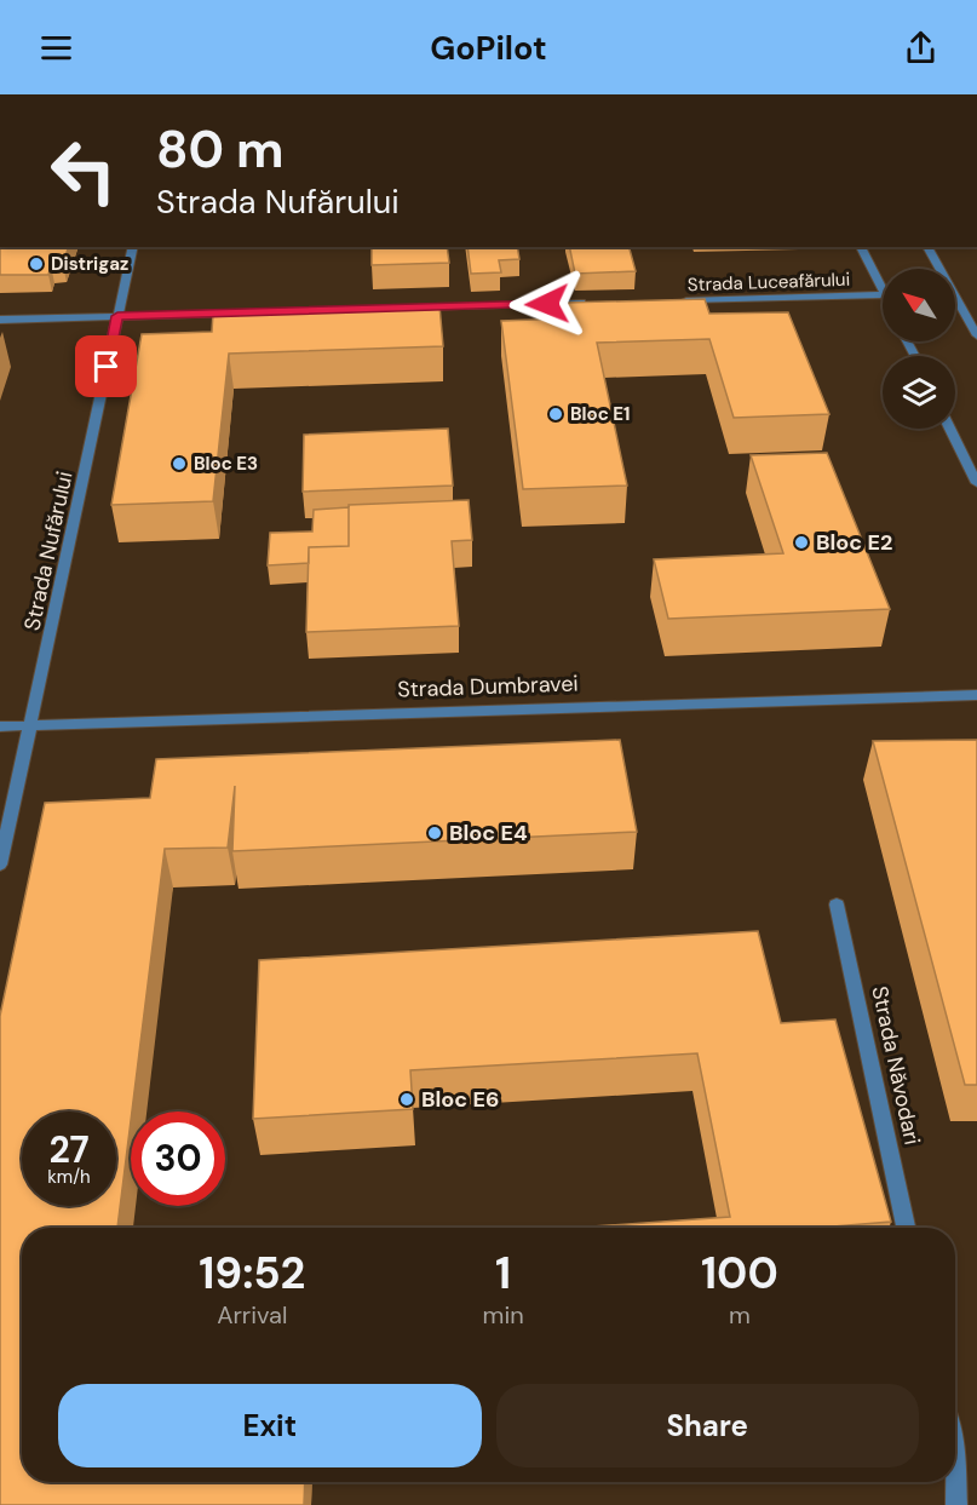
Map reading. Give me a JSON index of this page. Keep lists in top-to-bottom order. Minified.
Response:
{"streets":{"street":["Strada Luceafărului","Strada Nufărului","Strada Dumbravei","Strada Năvodari"]},"crossings":[["Strada Nufărului","Strada Dumbravei"]],"places":["Distrigaz","Bloc E1","Bloc E3","Bloc E2","Bloc E4","Bloc E6"],"north":"top left","page":{"header":"GoPilot","turn":["80 m","Strada Nufărului"],"speed":"27 km/h","limit":"30","eta":["19:52","Arrival","1","min","100","m"],"buttons":["Exit","Share"]}}
